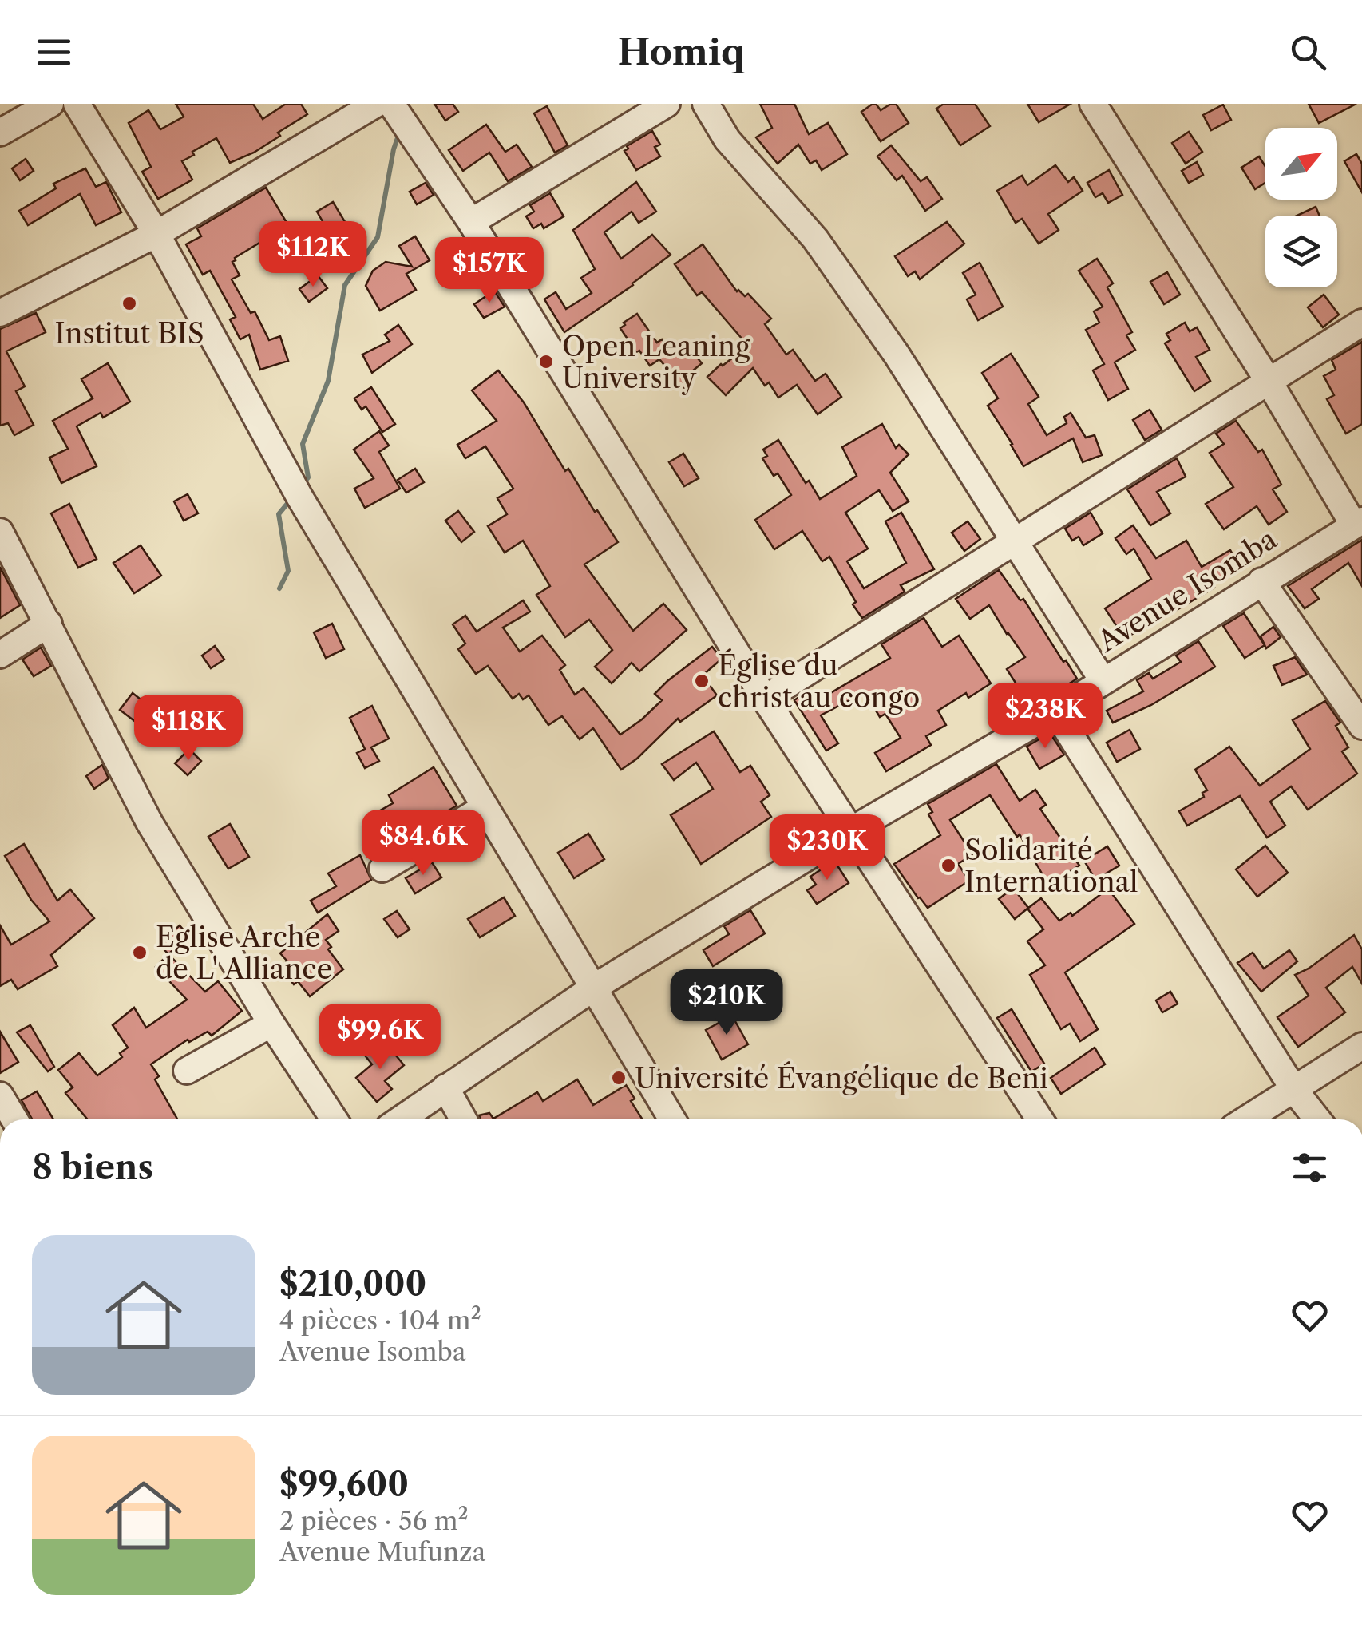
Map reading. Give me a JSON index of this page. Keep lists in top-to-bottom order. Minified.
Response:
{"streets":{"street":["Avenue Isomba"]},"places":["Institut BIS","Open Leaning University","Église du christ au congo","Solidarité International","Eglise Arche de L' Alliance","Université Évangélique de Beni"],"north":"top right","page":{"header":"Homiq","price":["$112K","$157K","$238K","$118K","$84.6K","$230K","$210K","$99.6K"],"heading":"8 biens","list":[{"name":"$210,000","note":"4 pièces · 104 m² · Avenue Isomba"},{"name":"$99,600","note":"2 pièces · 56 m² · Avenue Mufunza"}]}}
